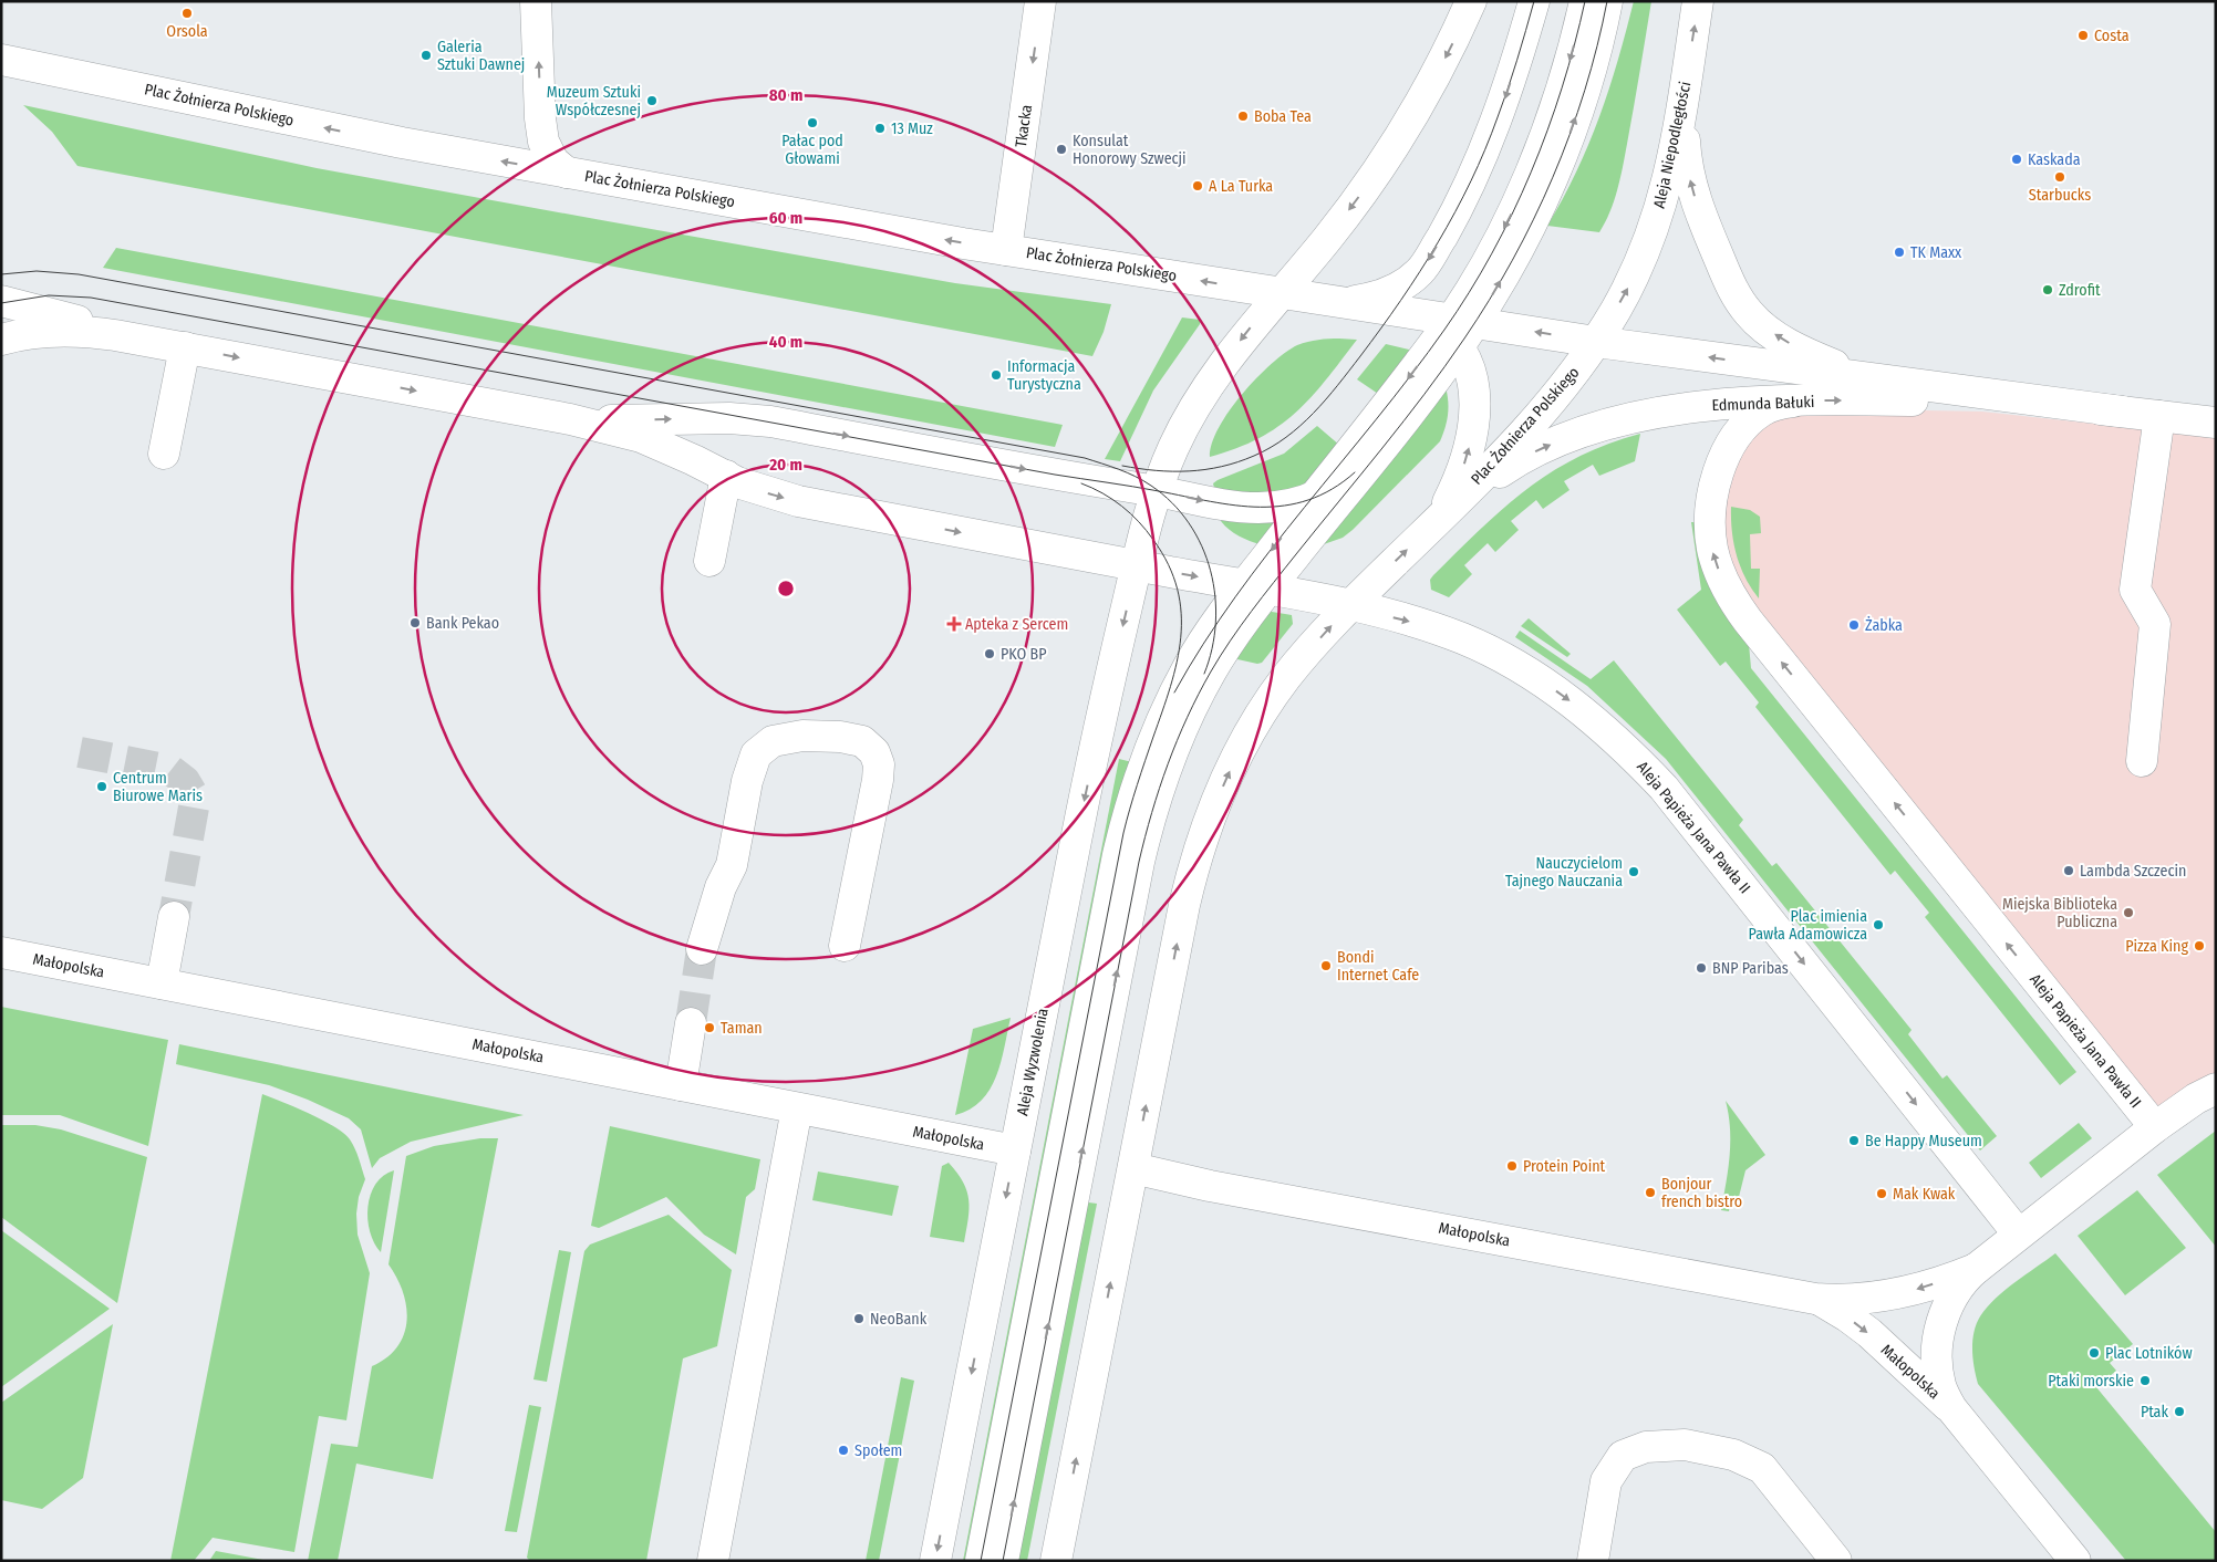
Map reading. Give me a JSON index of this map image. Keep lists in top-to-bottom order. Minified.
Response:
{"streets":{"street":["Plac Żołnierza Polskiego","Tkacka","Aleja Niepodległości","Edmunda Bałuki","Aleja Papieża Jana Pawła II","Małopolska","Aleja Wyzwolenia"]},"crossings":[["Plac Żołnierza Polskiego","Tkacka"],["Plac Żołnierza Polskiego","Aleja Niepodległości"],["Plac Żołnierza Polskiego","Edmunda Bałuki"],["Plac Żołnierza Polskiego","Aleja Papieża Jana Pawła II"],["Aleja Niepodległości","Edmunda Bałuki"],["Edmunda Bałuki","Aleja Papieża Jana Pawła II"],["Małopolska","Aleja Wyzwolenia"]],"one_way":["Tkacka"],"places":{"other":["Orsola","Costa","Galeria Sztuki Dawnej","Muzeum Sztuki Współczesnej","Boba Tea","Pałac pod Głowami","13 Muz","Konsulat Honorowy Szwecji","Kaskada","Starbucks","A La Turka","TK Maxx","Zdrofit","Informacja Turystyczna","Bank Pekao","Żabka","PKO BP","Centrum Biurowe Maris","Lambda Szczecin","Nauczycielom Tajnego Nauczania","Miejska Biblioteka Publiczna","Plac imienia Pawła Adamowicza","Pizza King","Bondi Internet Cafe","BNP Paribas","Taman","Be Happy Museum","Protein Point","Bonjour french bistro","Mak Kwak","NeoBank","Plac Lotników","Ptaki morskie","Ptak","Społem"],"health":["Apteka z Sercem"]},"rings":["80 m","60 m","40 m","20 m"]}
